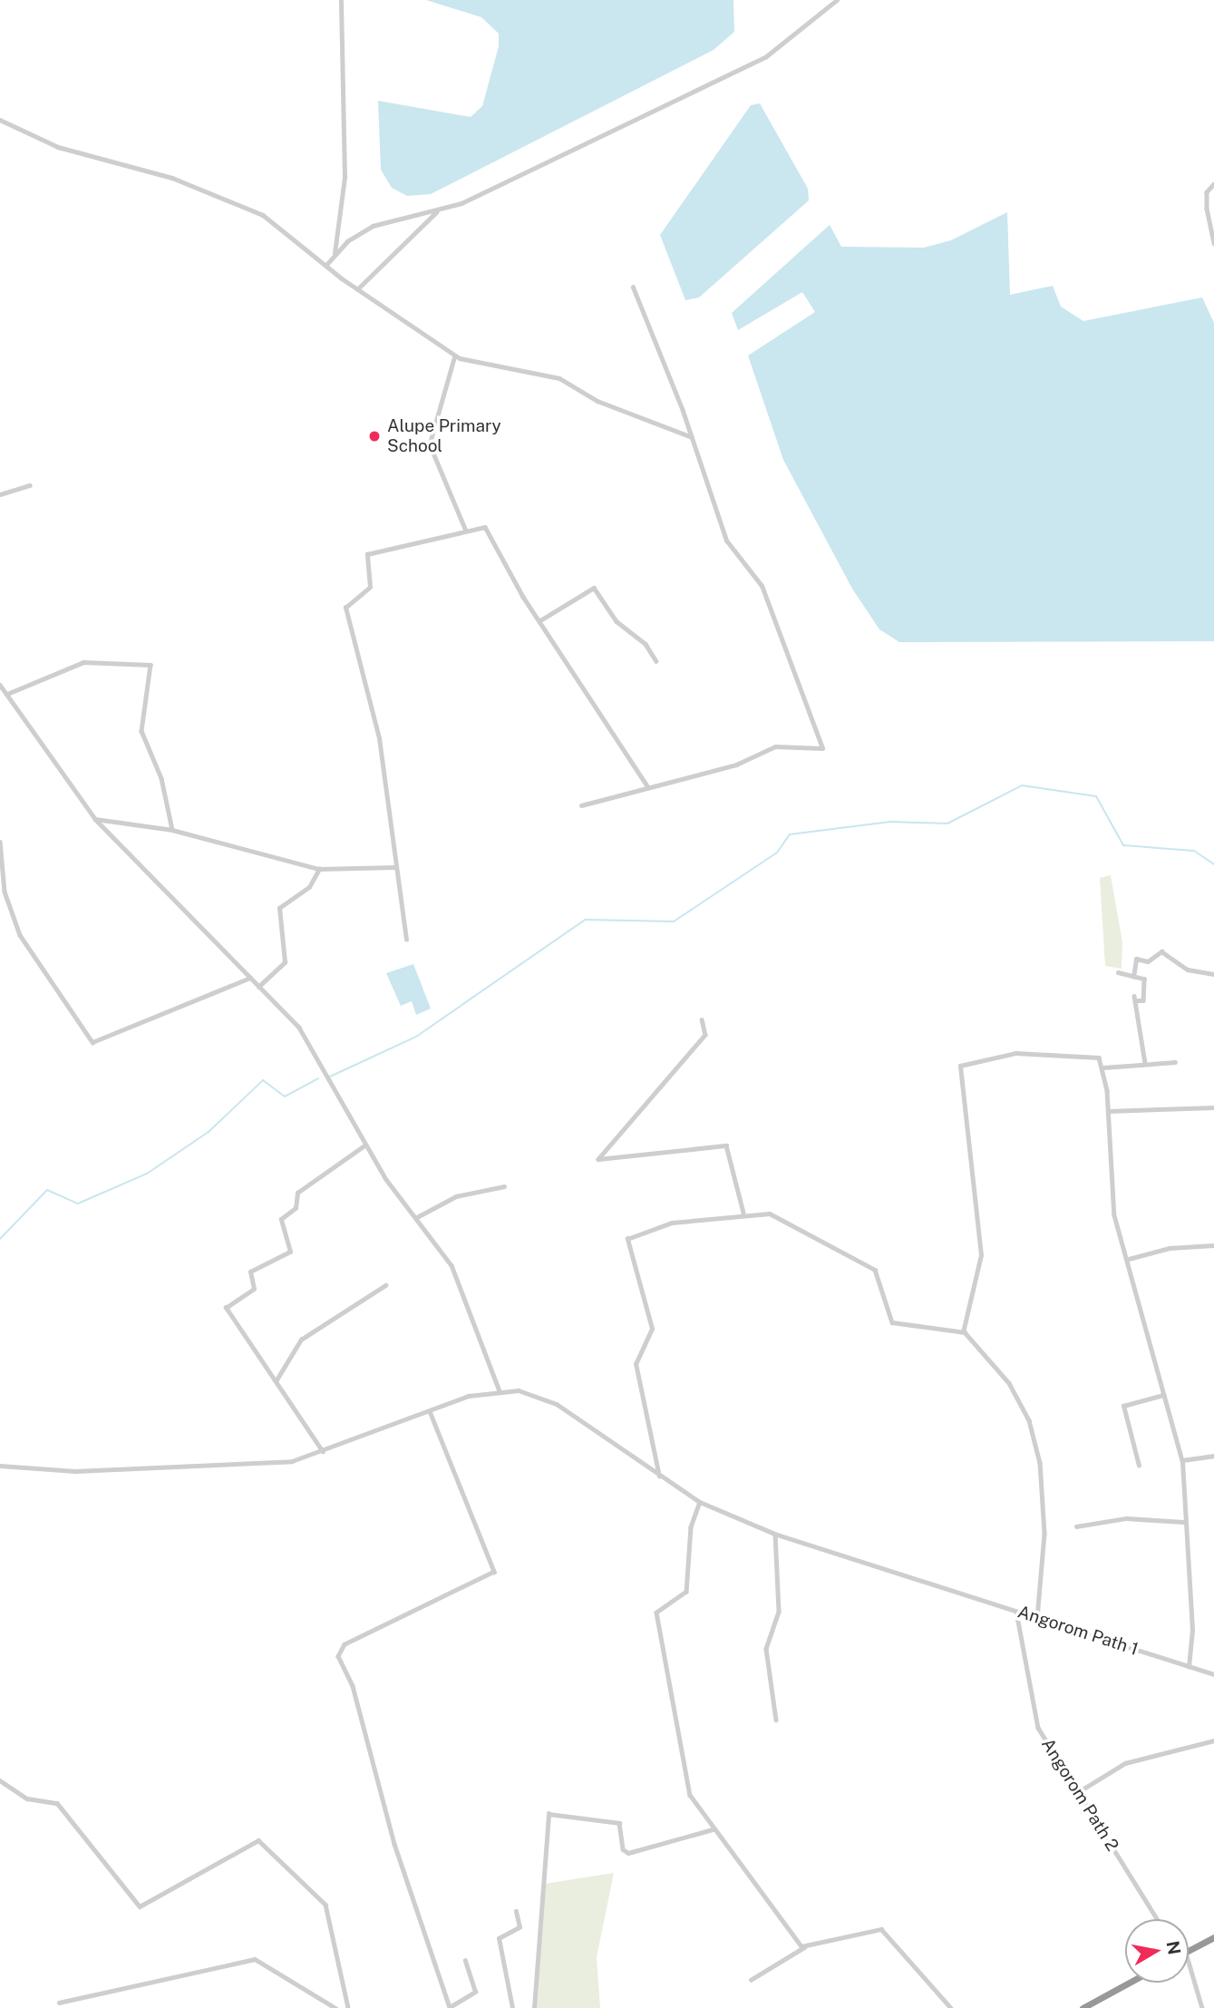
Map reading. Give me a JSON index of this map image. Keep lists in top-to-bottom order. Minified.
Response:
{"streets":{"street":["Angorom Path 1","Angorom Path 2"]},"crossings":[["Angorom Path 1","Angorom Path 2"]],"places":["Alupe Primary School"],"north":"right"}
